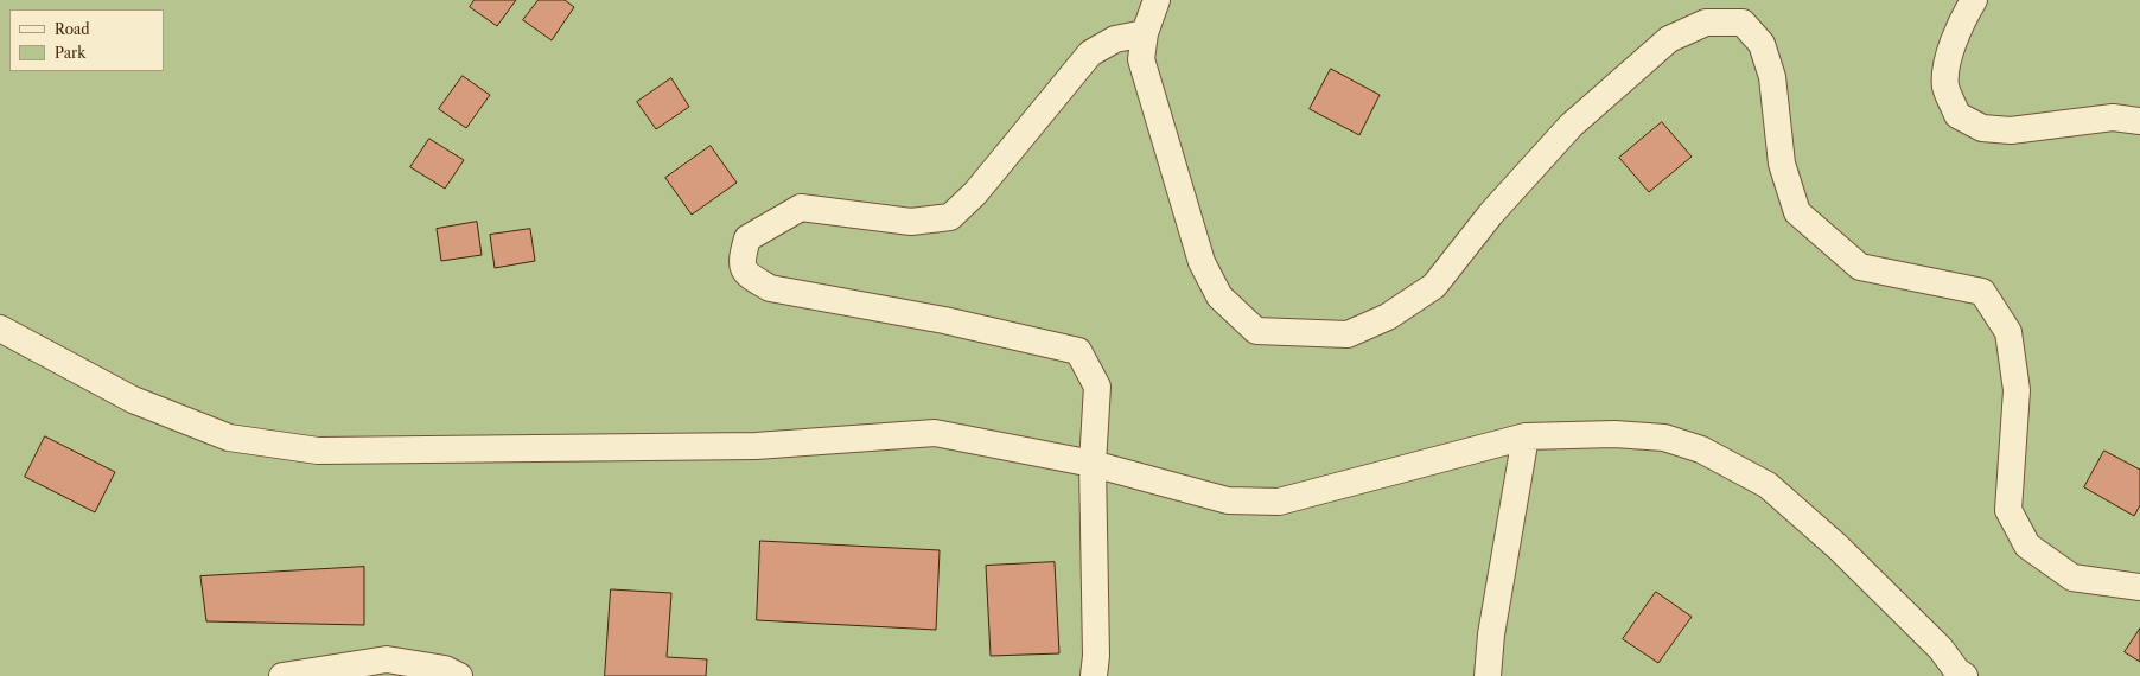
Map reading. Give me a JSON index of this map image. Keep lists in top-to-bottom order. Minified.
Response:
{"legend":["Road","Park"]}
